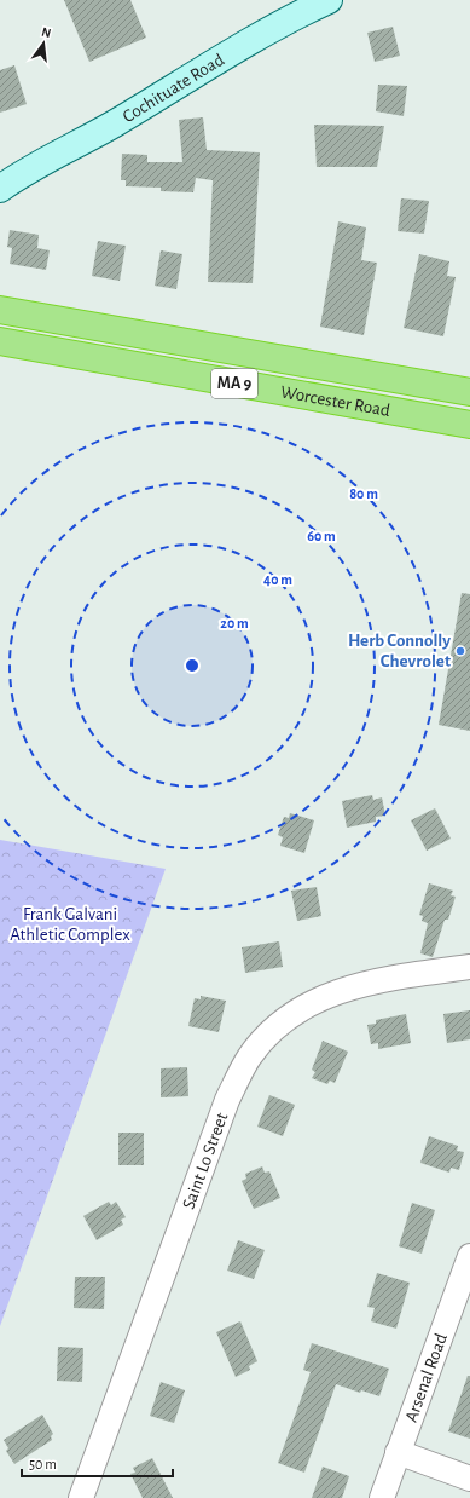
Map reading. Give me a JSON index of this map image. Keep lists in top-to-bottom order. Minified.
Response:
{"streets":{"highway":["MA 9","Worcester Road"],"main road":["Cochituate Road"],"street":["Saint Lo Street","Arsenal Road"]},"parks":["Frank Galvani Athletic Complex"],"places":["Herb Connolly Chevrolet"],"scale_bar":"50 m","north":"top","rings":["80 m","60 m","40 m","20 m"]}
